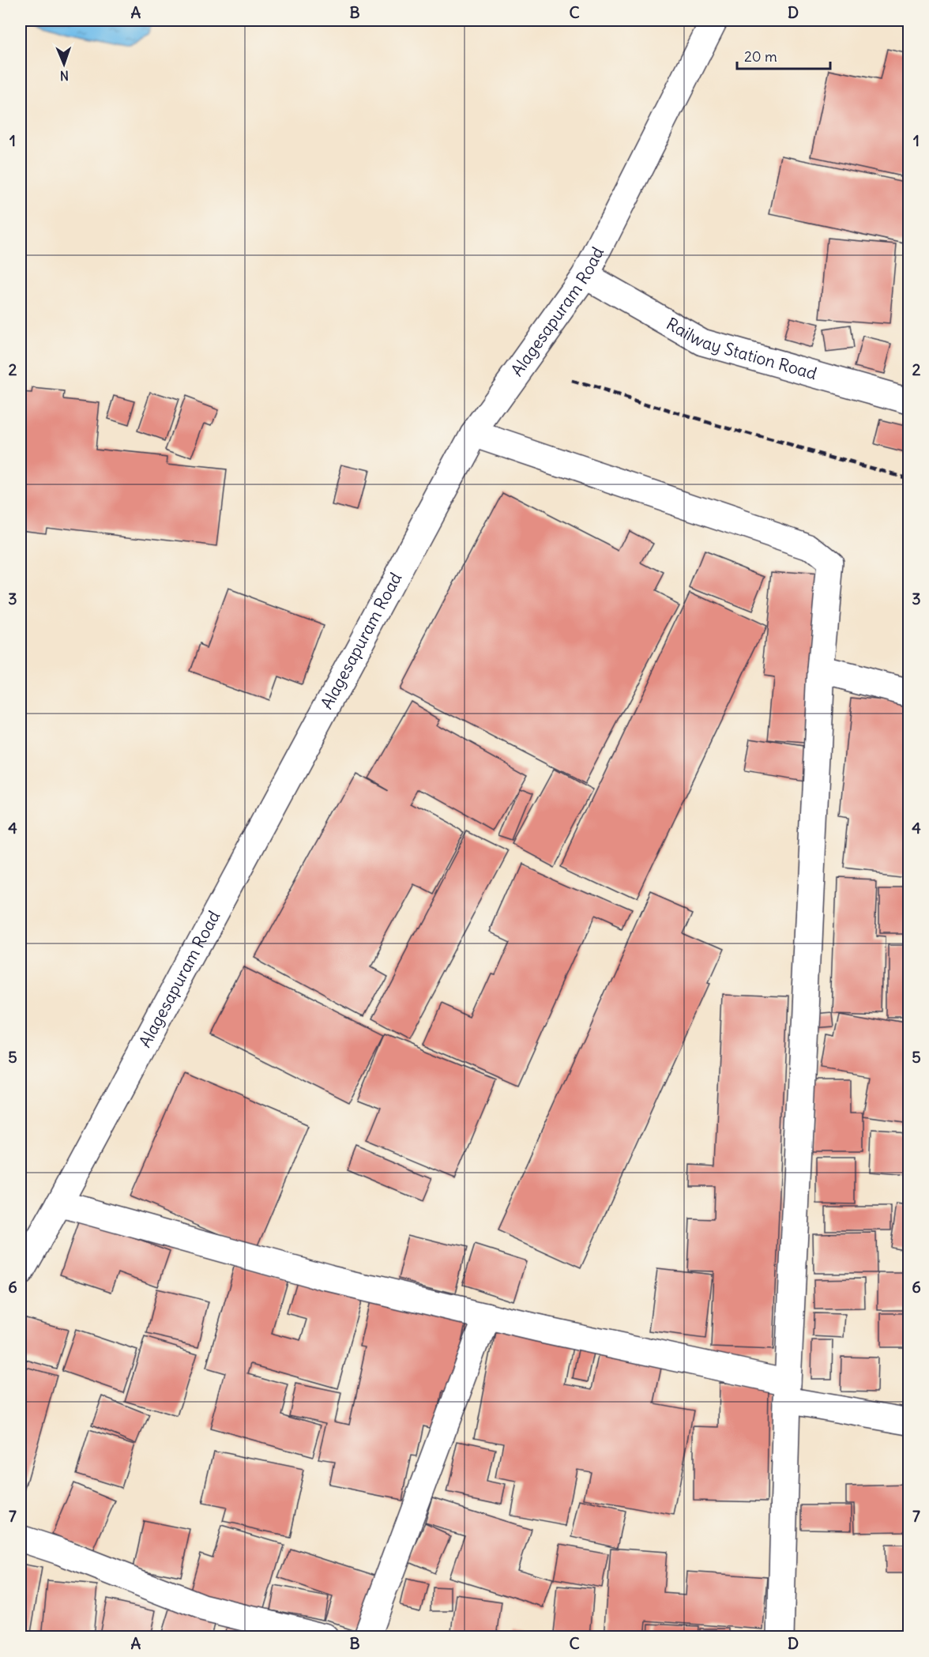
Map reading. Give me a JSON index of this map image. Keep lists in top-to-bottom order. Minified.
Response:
{"streets":{"street":["Alagesapuram Road","Railway Station Road"]},"crossings":[["Alagesapuram Road","Railway Station Road"]],"scale_bar":"20 m","north":"bottom","grid":{"columns":["A","B","C","D"],"rows":["1","2","3","4","5","6","7"]}}
